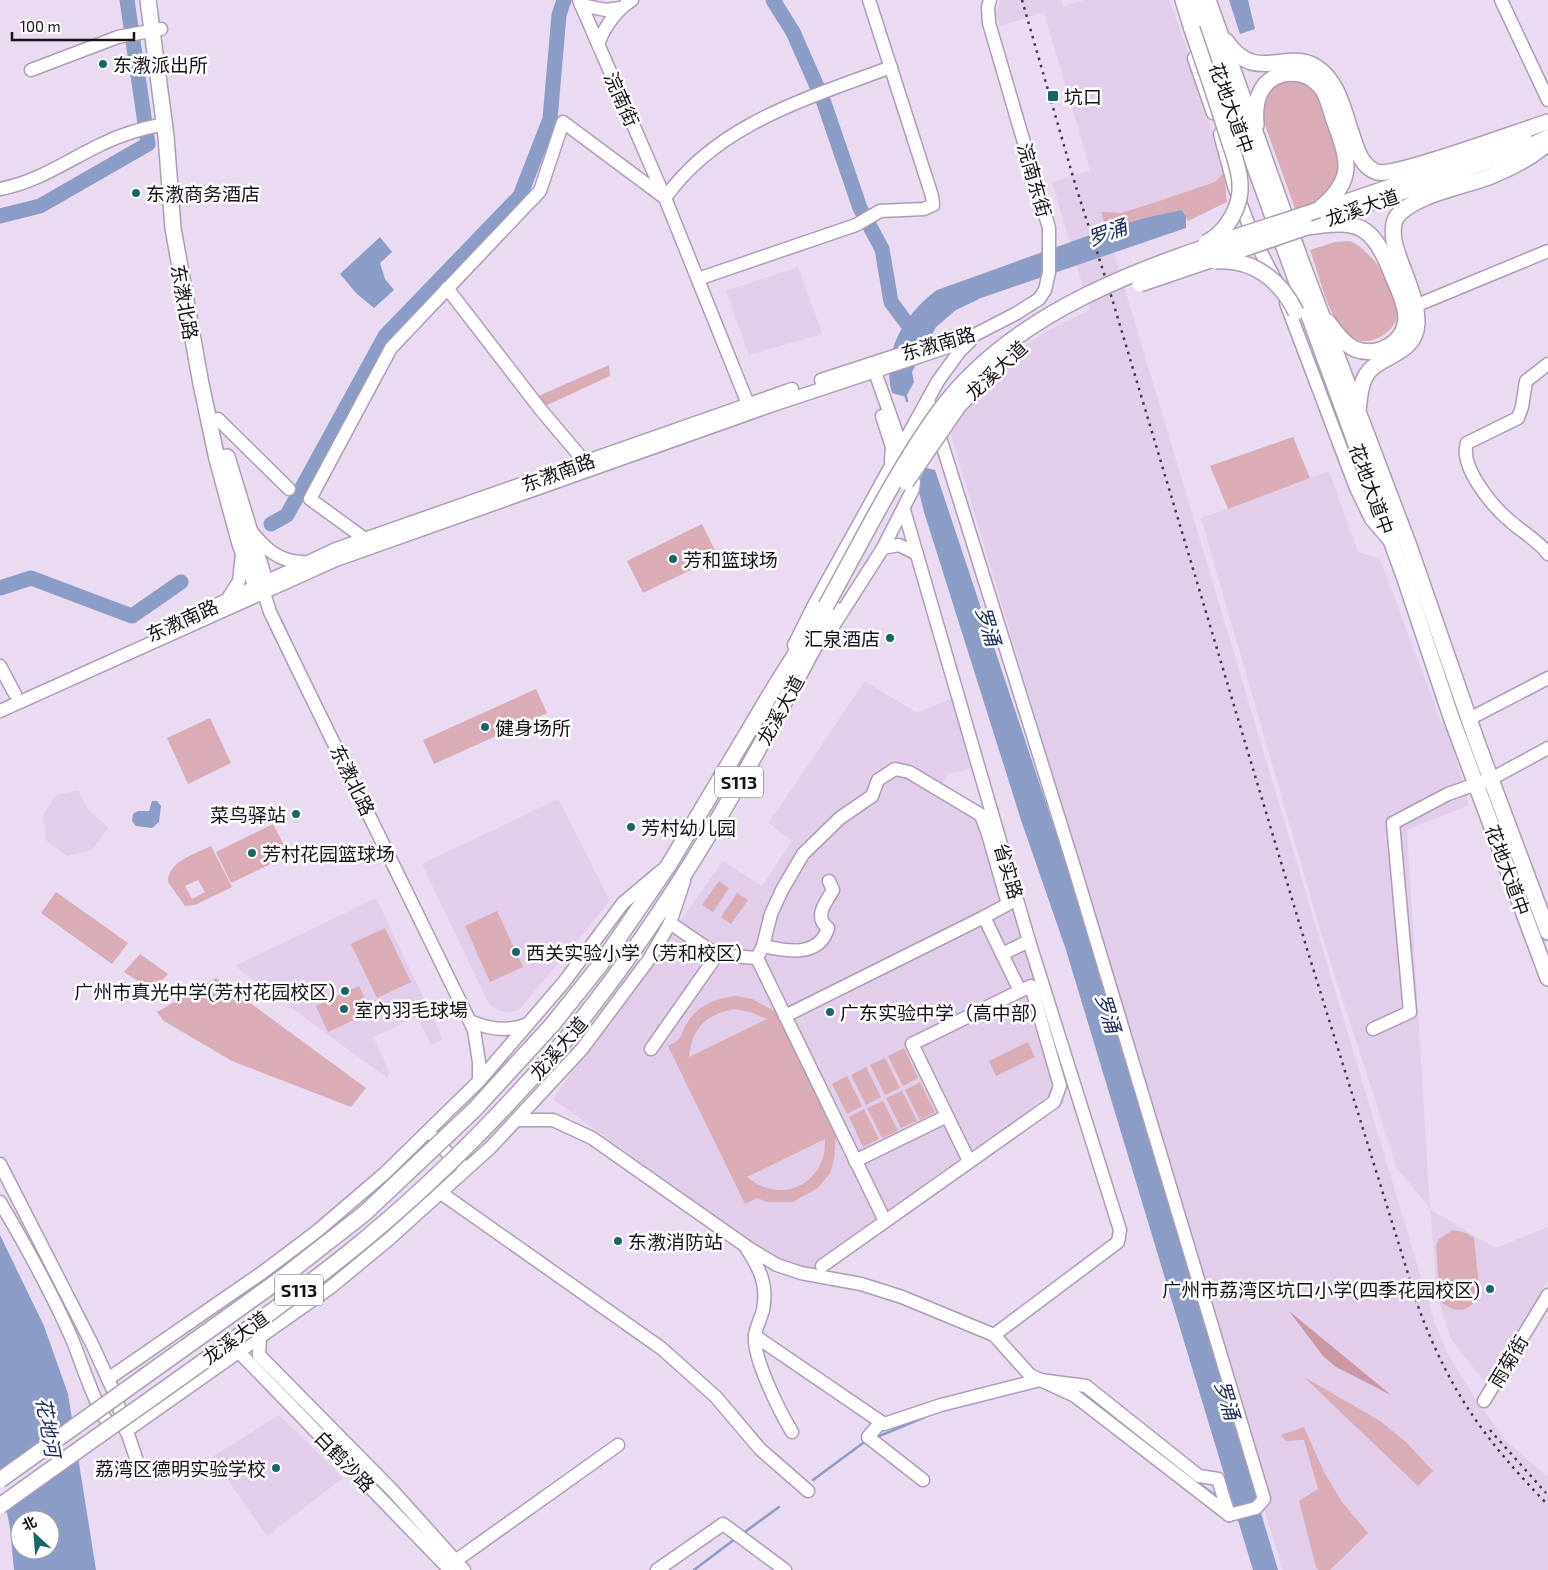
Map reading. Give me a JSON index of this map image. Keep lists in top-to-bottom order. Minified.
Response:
{"streets":{"main road":["花地大道中","龙溪大道","东漖北路","S113"],"street":["浣南街","浣南东街","东漖南路","省实路","雨菊街","白鹤沙路"]},"crossings":[["浣南街","东漖南路"],["浣南东街","东漖南路"],["东漖北路","东漖南路"]],"water":["罗涌","花地河"],"places":{"other":["东漖派出所","东漖商务酒店","芳和篮球场","汇泉酒店","健身场所","菜鸟驿站","芳村幼儿园","芳村花园篮球场","西关实验小学（芳和校区）","广州市真光中学(芳村花园校区)","室內羽毛球場","广东实验中学（高中部）","东漖消防站","广州市荔湾区坑口小学(四季花园校区)","荔湾区德明实验学校"],"transit":["坑口"]},"scale_bar":"100 m","north":"top left"}
